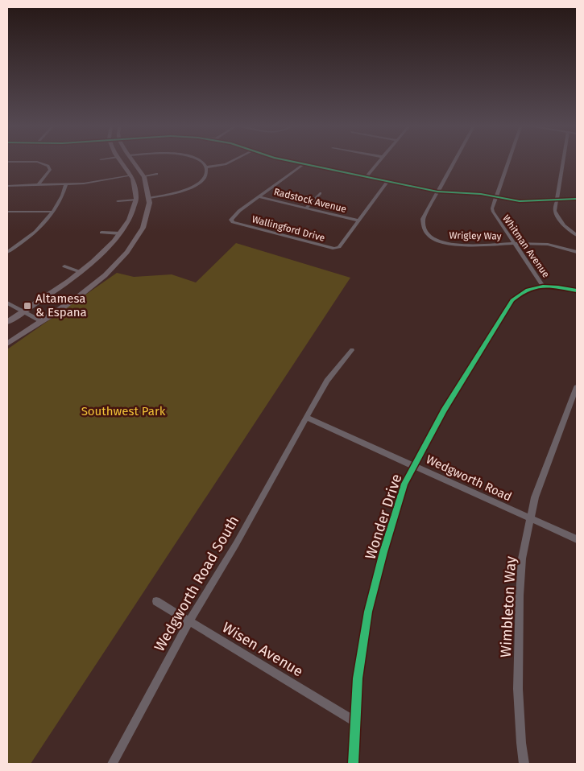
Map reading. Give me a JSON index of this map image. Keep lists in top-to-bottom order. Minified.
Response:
{"streets":{"street":["Radstock Avenue","Wallingford Drive","Wrigley Way","Whitman Avenue","Wedgworth Road","Wonder Drive","Wedgworth Road South","Wimbleton Way","Wisen Avenue"]},"crossings":[["Radstock Avenue","Wallingford Drive"],["Wrigley Way","Whitman Avenue"],["Whitman Avenue","Wonder Drive"],["Wedgworth Road","Wonder Drive"],["Wedgworth Road","Wedgworth Road South"],["Wedgworth Road","Wimbleton Way"],["Wonder Drive","Wisen Avenue"],["Wedgworth Road South","Wisen Avenue"]],"parks":["Southwest Park"],"places":{"transit":["Altamesa & Espana"]}}
